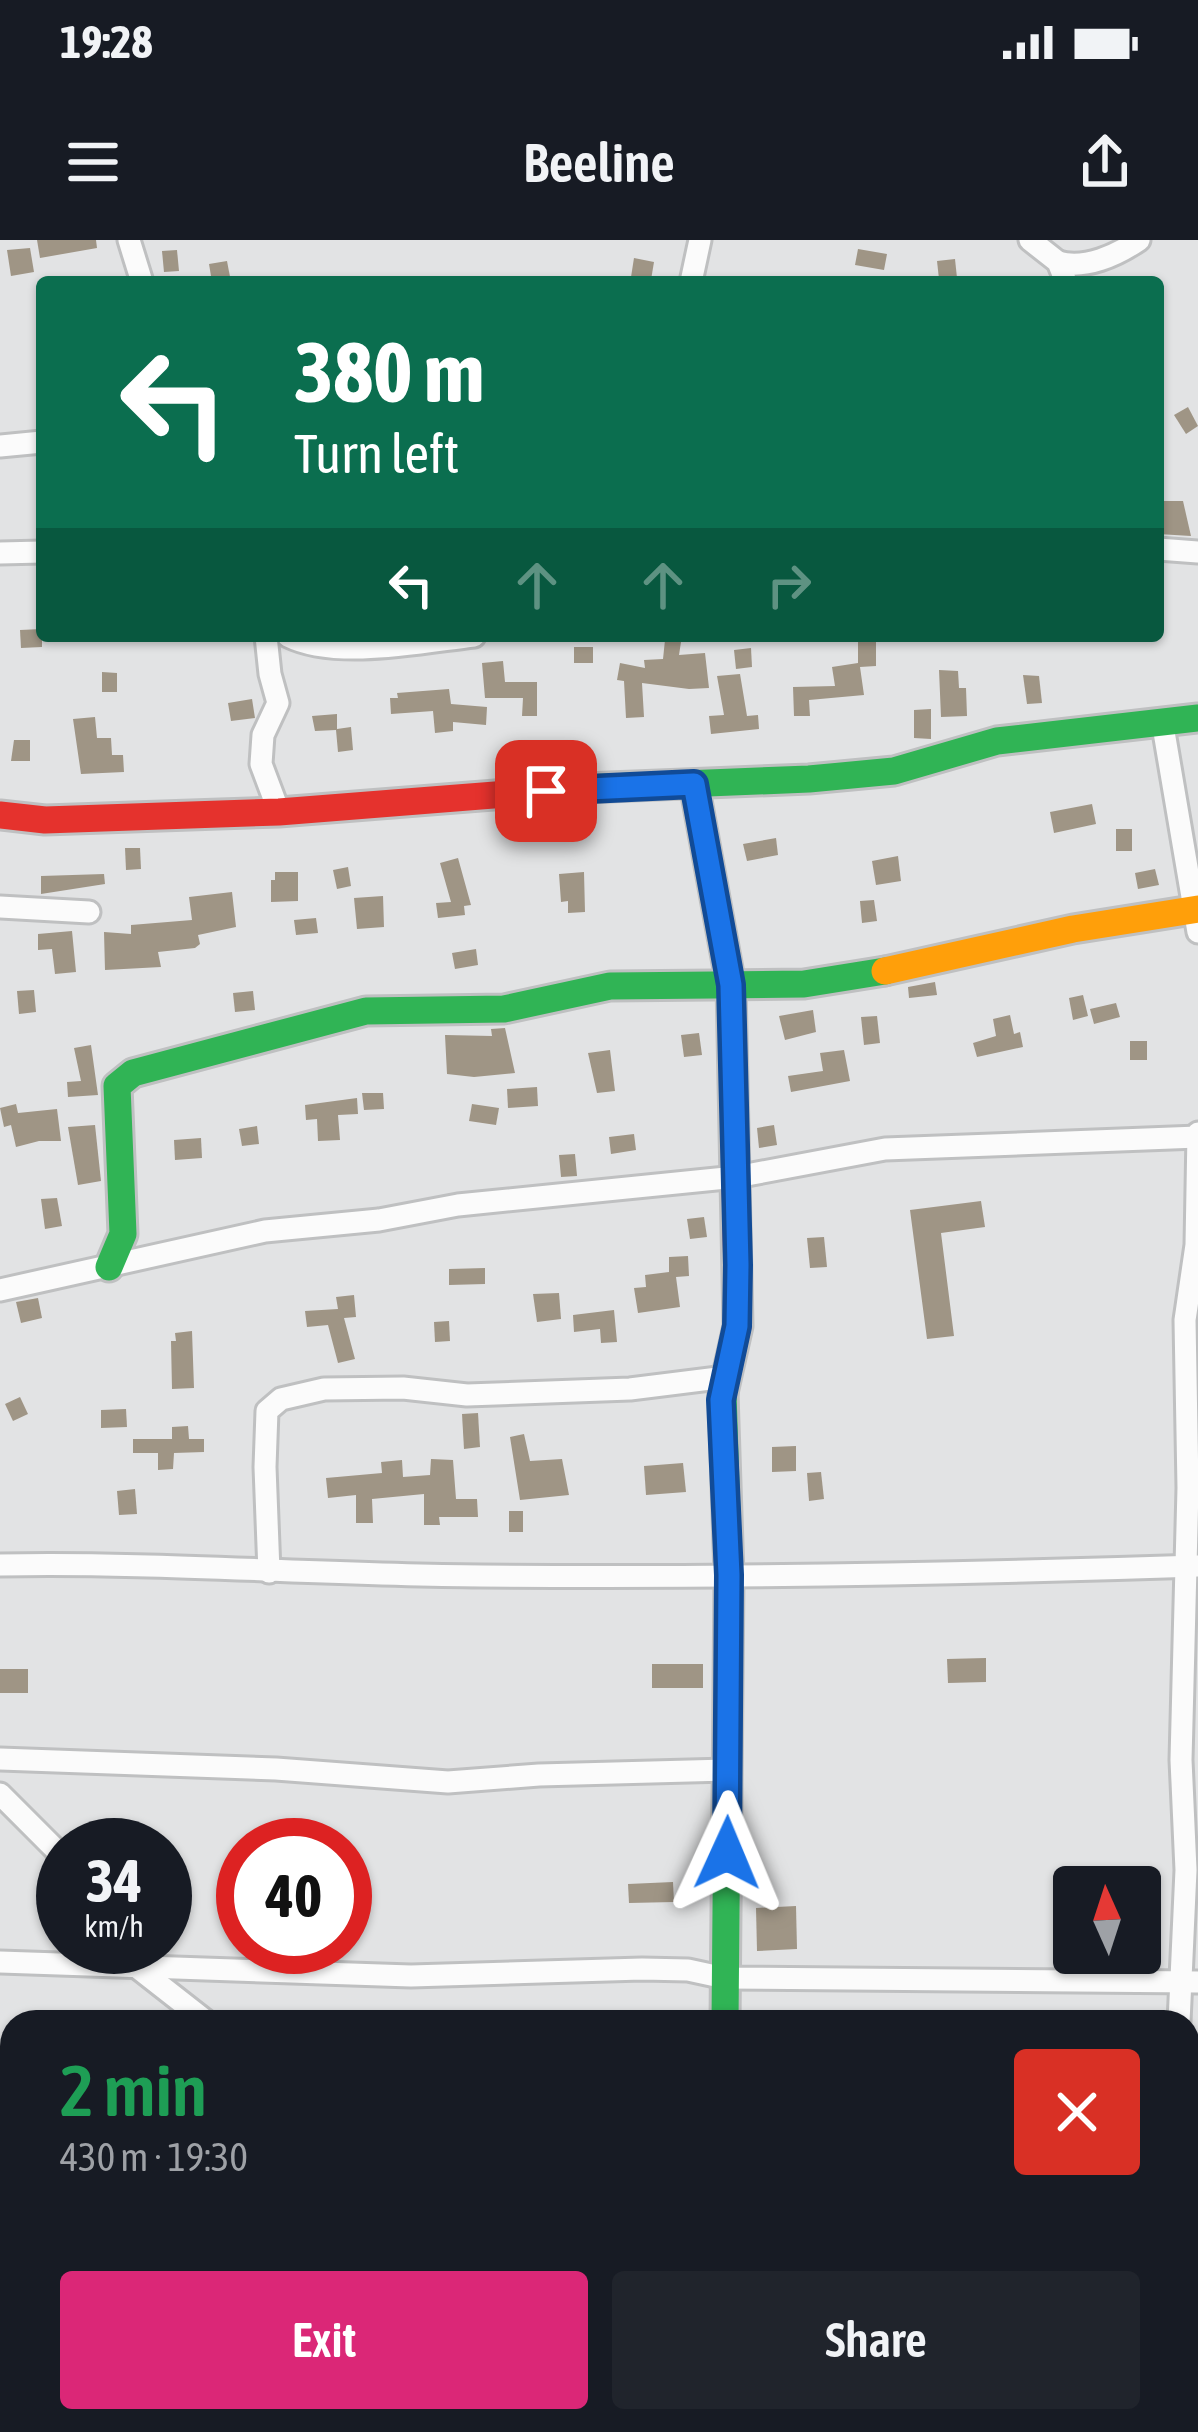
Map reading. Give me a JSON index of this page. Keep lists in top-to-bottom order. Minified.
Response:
{"north":"top","page":{"status":"19:28","header":"Beeline","turn":["380 m","Turn left"],"speed":"34 km/h","limit":"40","heading":["2 min","430 m · 19:30"],"buttons":["Exit","Share"]}}
